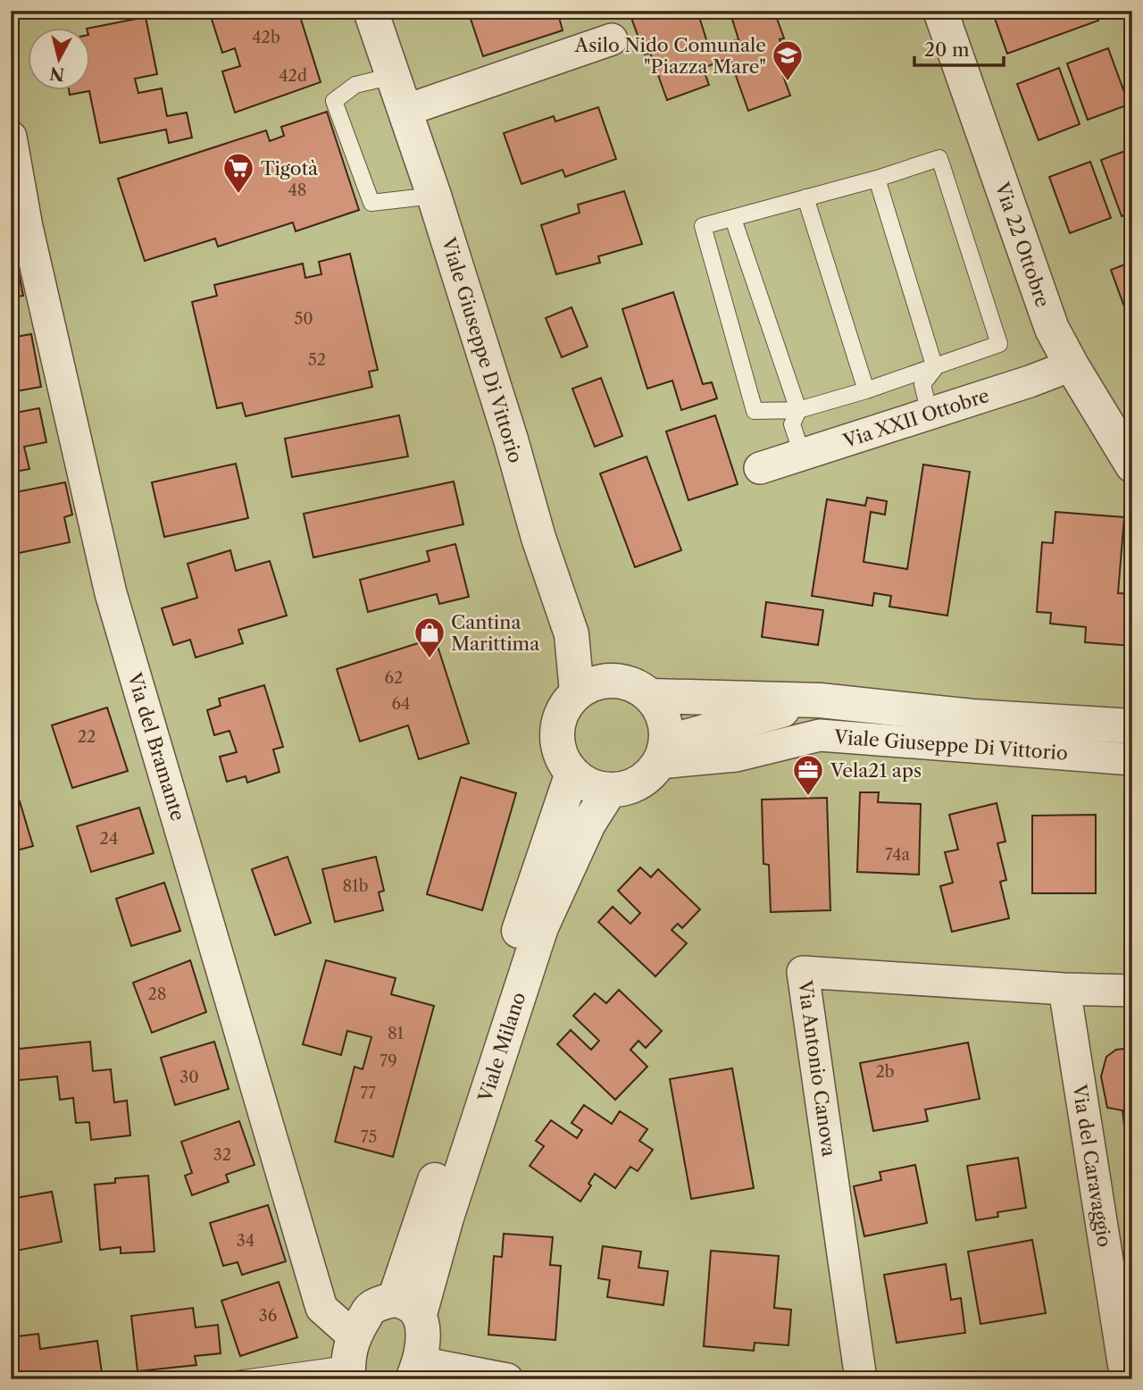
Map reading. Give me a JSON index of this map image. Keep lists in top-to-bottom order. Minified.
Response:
{"streets":{"street":["Via 22 Ottobre","Viale Giuseppe Di Vittorio","Via XXII Ottobre","Via del Bramante","Viale Milano","Via Antonio Canova","Via del Caravaggio"]},"crossings":[["Via 22 Ottobre","Via XXII Ottobre"],["Viale Giuseppe Di Vittorio","Viale Milano"],["Via Antonio Canova","Via del Caravaggio"]],"places":{"school or university":["Asilo Nido Comunale \"Piazza Mare\""],"supermarket":["Tigotà"],"shop":["Cantina Marittima"],"office":["Vela21 aps"]},"house_numbers":["42b","42d","48","50","52","62","64","22","24","74a","81b","28","81","79","2b","30","77","75","32","34","36"],"scale_bar":"20 m","north":"bottom"}
